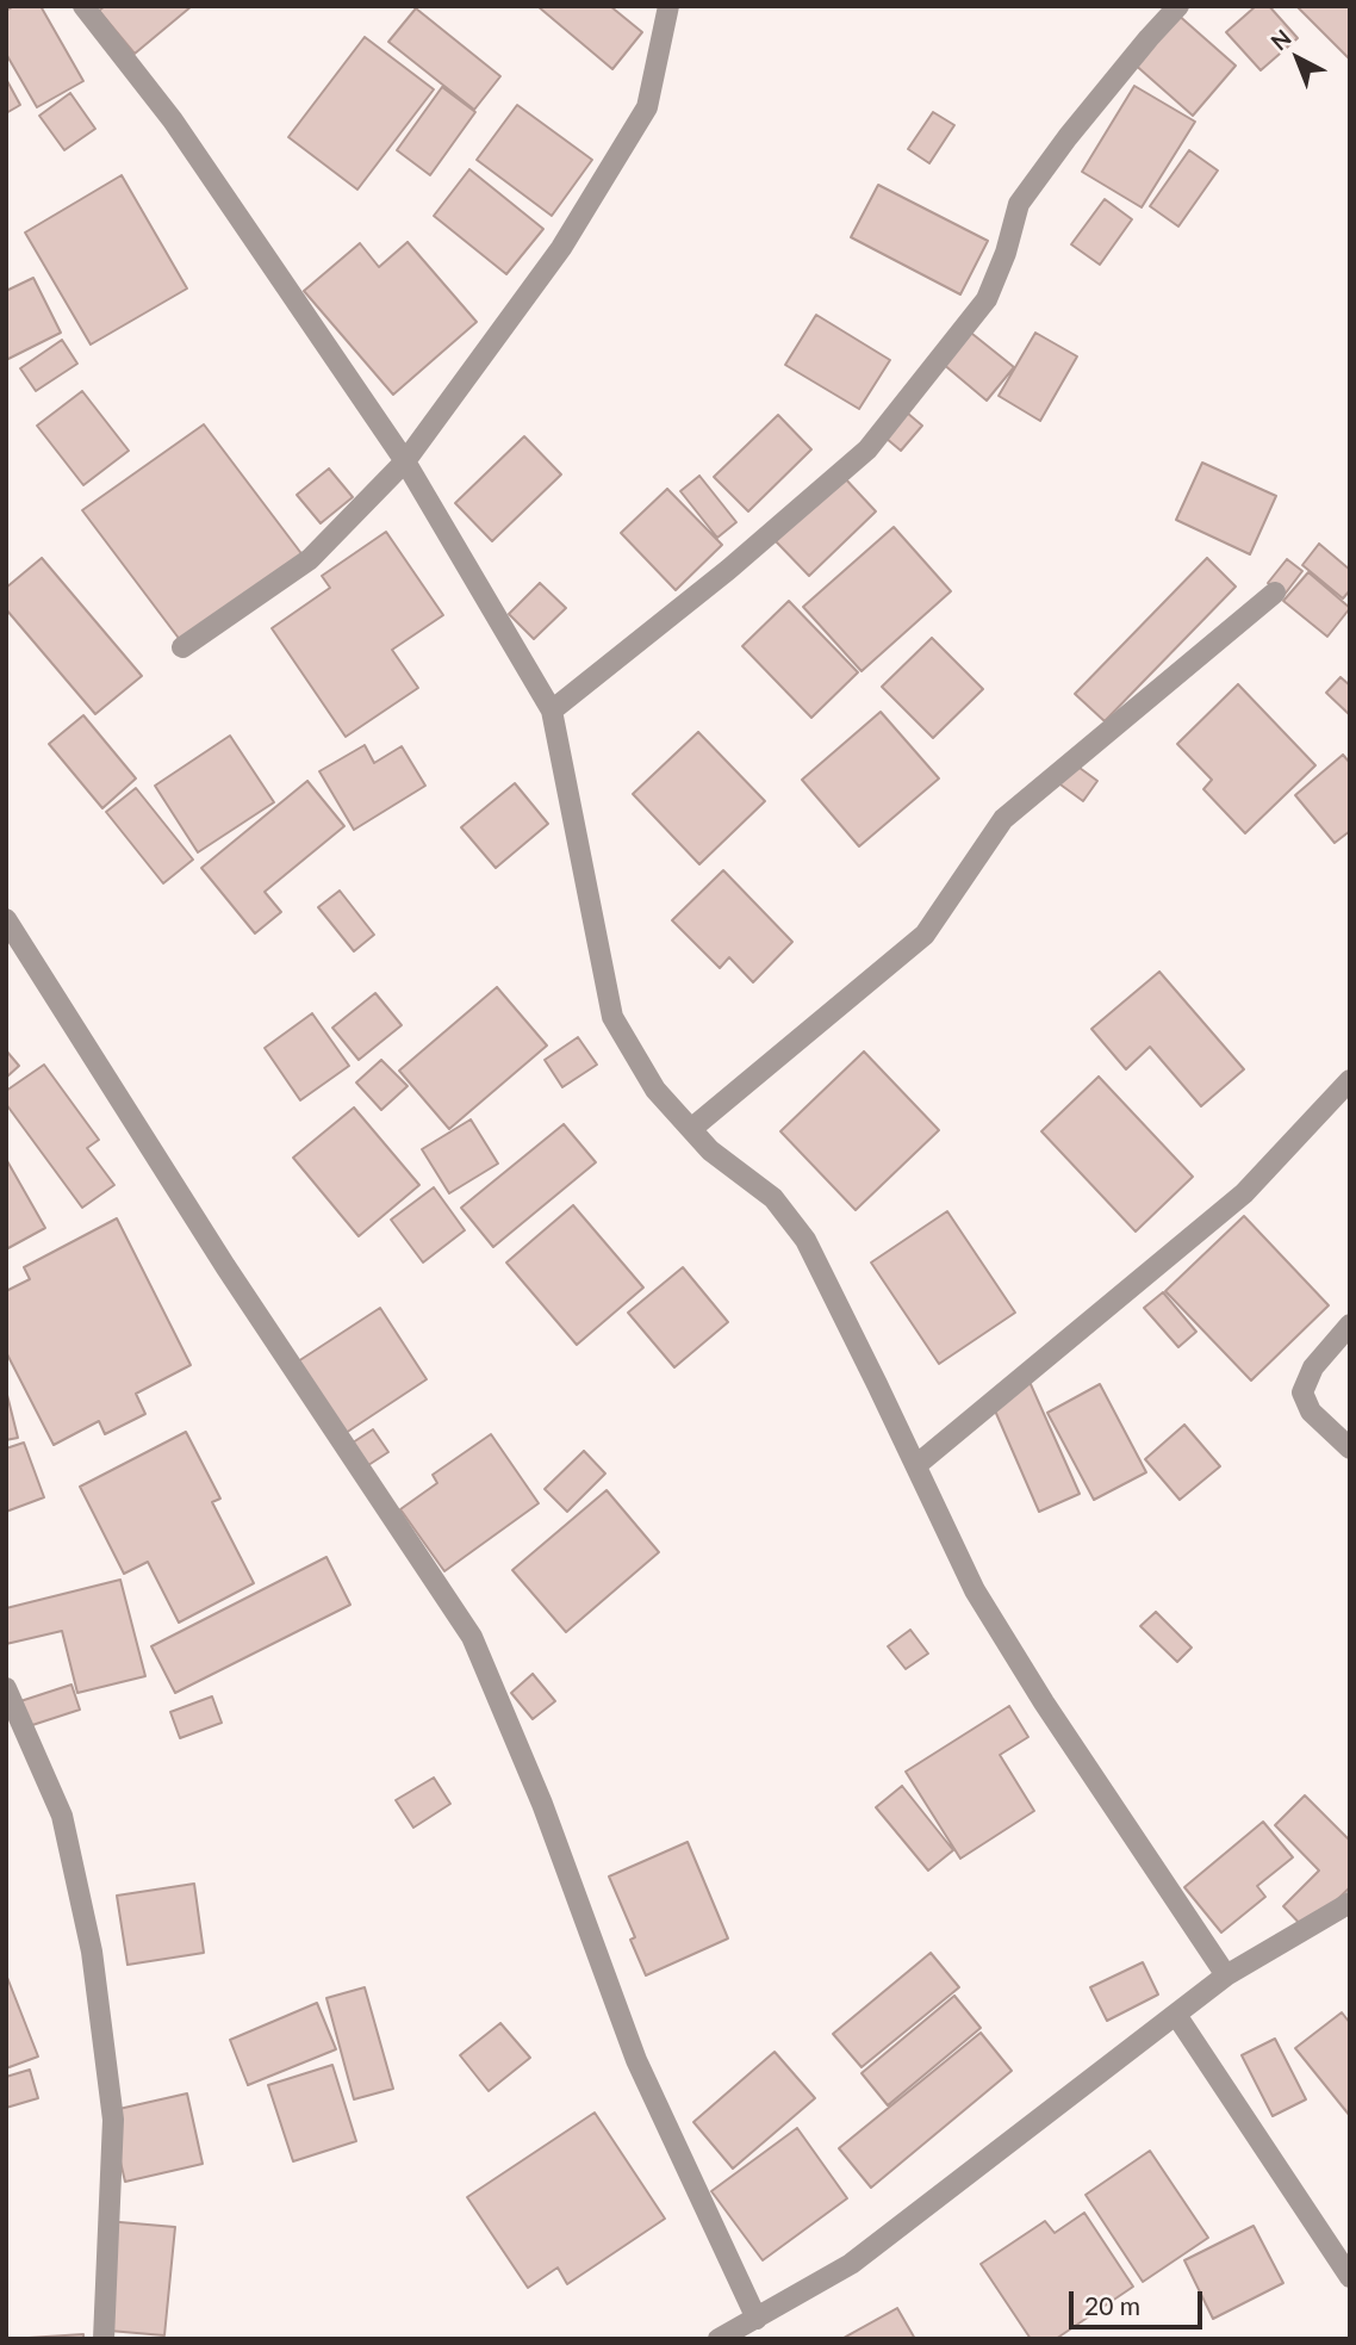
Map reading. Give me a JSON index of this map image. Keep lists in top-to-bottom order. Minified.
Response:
{"scale_bar":"20 m","north":"top left"}
